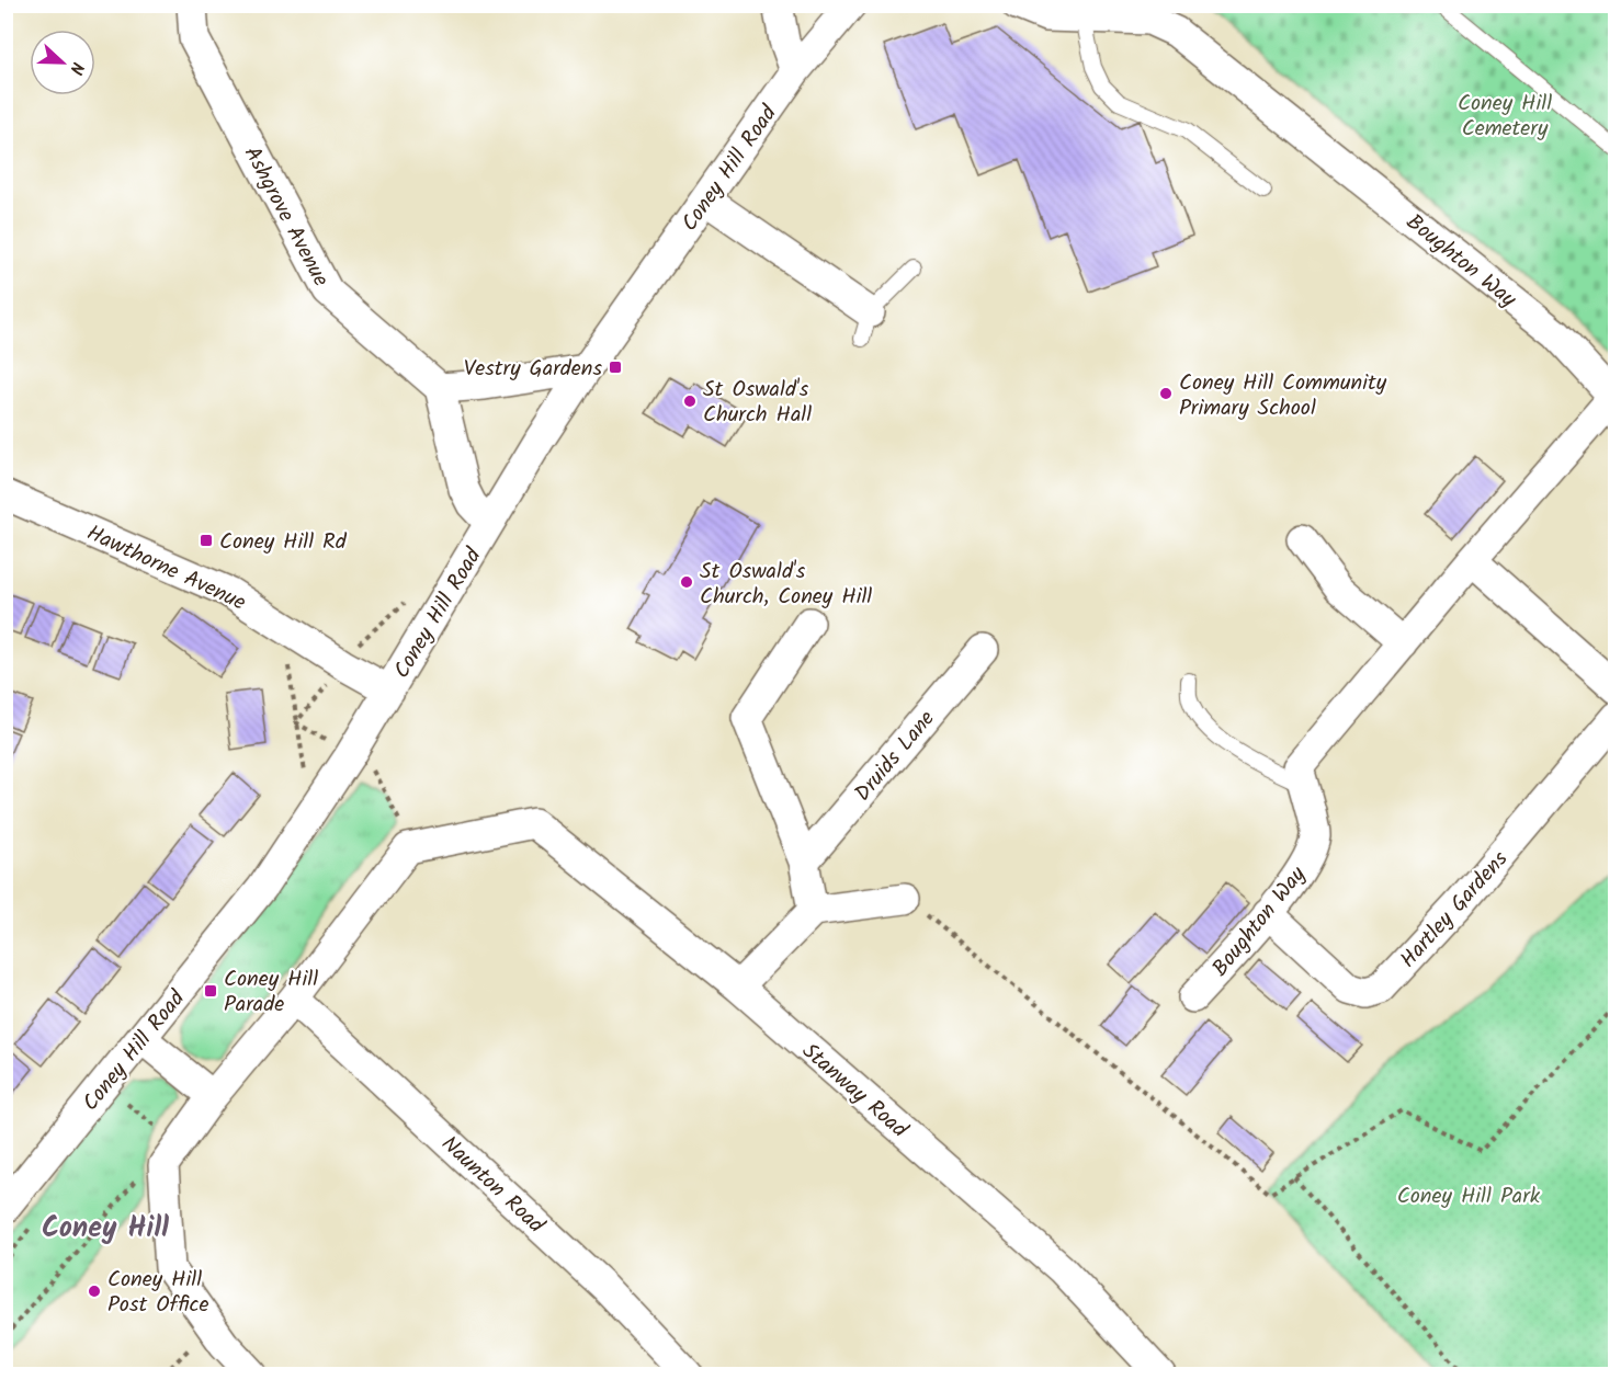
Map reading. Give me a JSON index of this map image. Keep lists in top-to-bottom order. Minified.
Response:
{"streets":{"street":["Coney Hill Road","Ashgrove Avenue","Boughton Way","Hawthorne Avenue","Druids Lane","Hartley Gardens","Stanway Road","Naunton Road"]},"crossings":[["Coney Hill Road","Hawthorne Avenue"],["Boughton Way","Hartley Gardens"],["Stanway Road","Naunton Road"]],"districts":["Coney Hill"],"parks":["Coney Hill Cemetery","Coney Hill Park"],"places":{"transit":["Vestry Gardens","Coney Hill Rd","Coney Hill Parade"],"other":["Coney Hill Community Primary School","St Oswald's Church Hall","St Oswald's Church, Coney Hill","Coney Hill Post Office"]},"north":"right"}
